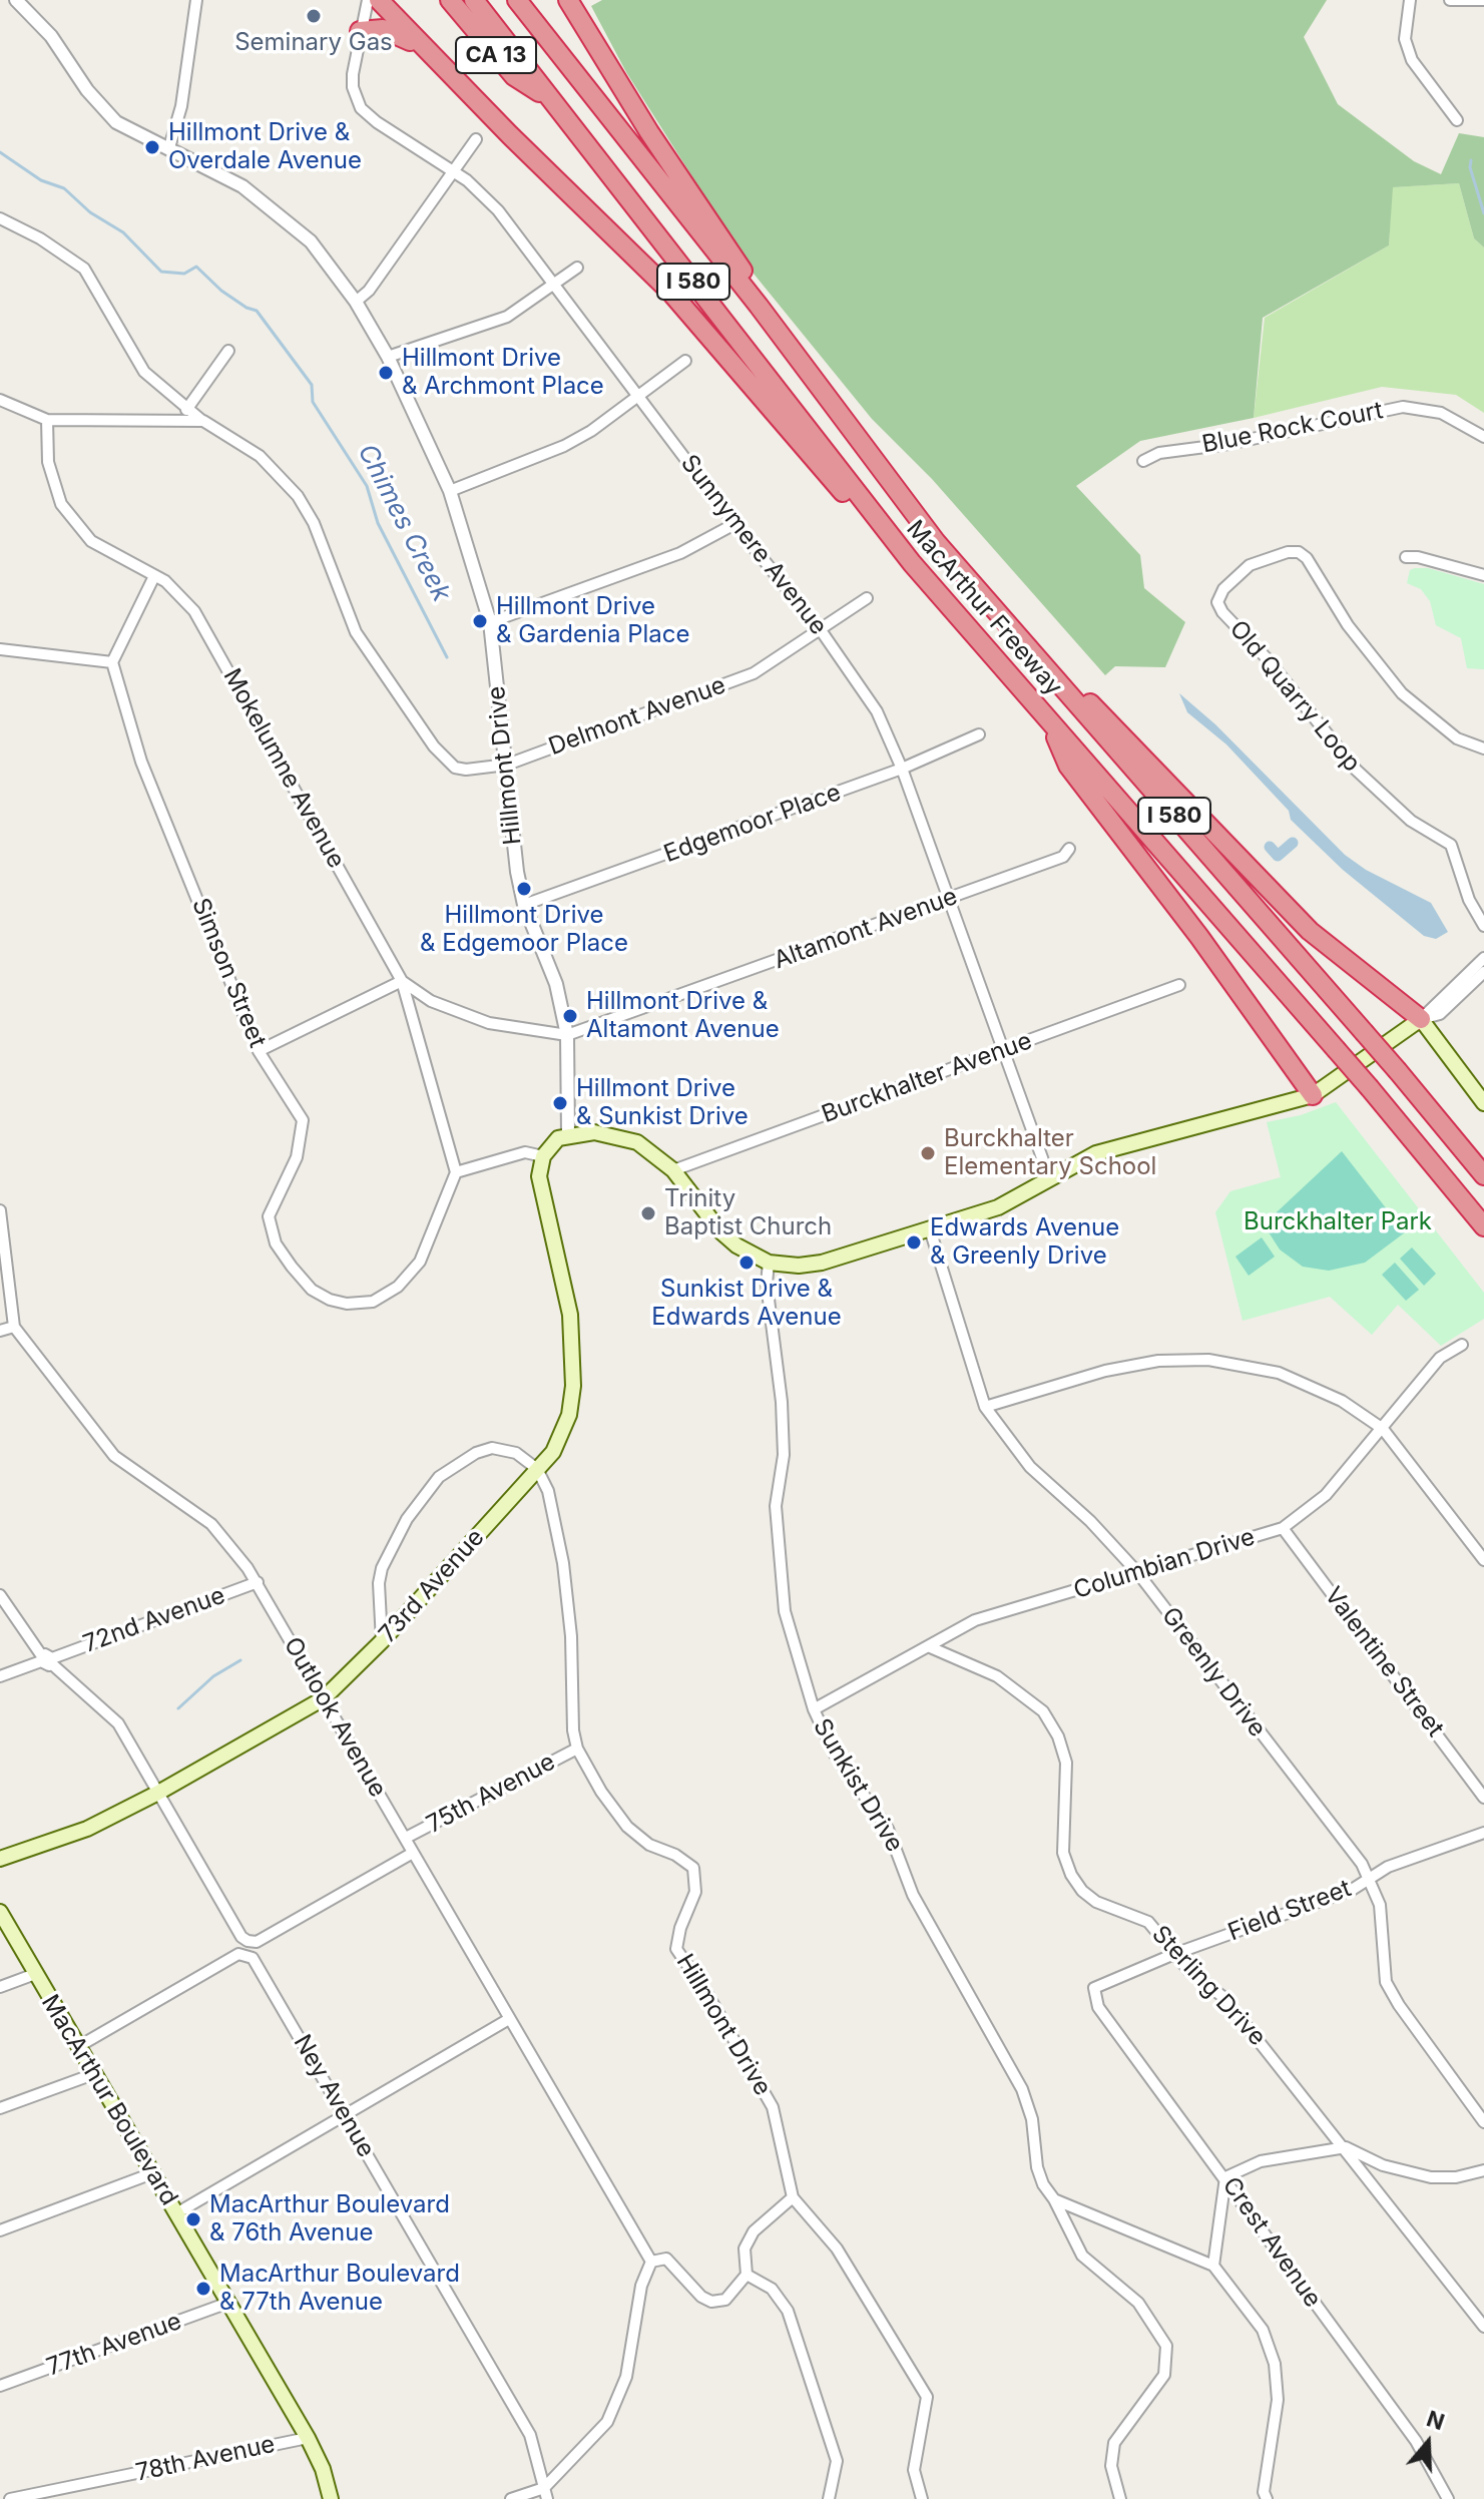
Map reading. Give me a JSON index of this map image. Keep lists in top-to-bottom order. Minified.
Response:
{"streets":{"highway":["CA 13","I 580","MacArthur Freeway"],"main road":["73rd Avenue","MacArthur Boulevard"],"street":["Blue Rock Court","Sunnymere Avenue","Old Quarry Loop","Delmont Avenue","Hillmont Drive","Mokelumne Avenue","Edgemoor Place","Altamont Avenue","Simson Street","Burckhalter Avenue","Columbian Drive","72nd Avenue","Valentine Street","Greenly Drive","Outlook Avenue","Sunkist Drive","75th Avenue","Field Street","Sterling Drive","Ney Avenue","Crest Avenue","77th Avenue","78th Avenue"]},"crossings":[["CA 13","MacArthur Freeway"],["Sunnymere Avenue","Delmont Avenue"],["Sunnymere Avenue","Edgemoor Place"],["Sunnymere Avenue","Altamont Avenue"],["Sunnymere Avenue","Burckhalter Avenue"],["Delmont Avenue","Hillmont Drive"],["Hillmont Drive","Edgemoor Place"],["Hillmont Drive","Altamont Avenue"],["Hillmont Drive","73rd Avenue"],["Hillmont Drive","75th Avenue"],["Mokelumne Avenue","Altamont Avenue"],["Mokelumne Avenue","Simson Street"],["Columbian Drive","Valentine Street"],["Columbian Drive","Greenly Drive"],["Columbian Drive","Sunkist Drive"],["Columbian Drive","Sterling Drive"],["73rd Avenue","Outlook Avenue"],["73rd Avenue","75th Avenue"],["72nd Avenue","Outlook Avenue"],["Greenly Drive","Field Street"],["Outlook Avenue","75th Avenue"],["Field Street","Sterling Drive"],["Field Street","Crest Avenue"],["Ney Avenue","MacArthur Boulevard"],["MacArthur Boulevard","77th Avenue"],["MacArthur Boulevard","78th Avenue"]],"water":["Chimes Creek"],"parks":["Burckhalter Park"],"places":["Seminary Gas","Hillmont Drive & Overdale Avenue","Hillmont Drive & Archmont Place","Hillmont Drive & Gardenia Place","Hillmont Drive & Edgemoor Place","Hillmont Drive & Altamont Avenue","Hillmont Drive & Sunkist Drive","Burckhalter Elementary School","Trinity Baptist Church","Edwards Avenue & Greenly Drive","Sunkist Drive & Edwards Avenue","MacArthur Boulevard & 76th Avenue","MacArthur Boulevard & 77th Avenue"],"north":"top"}
